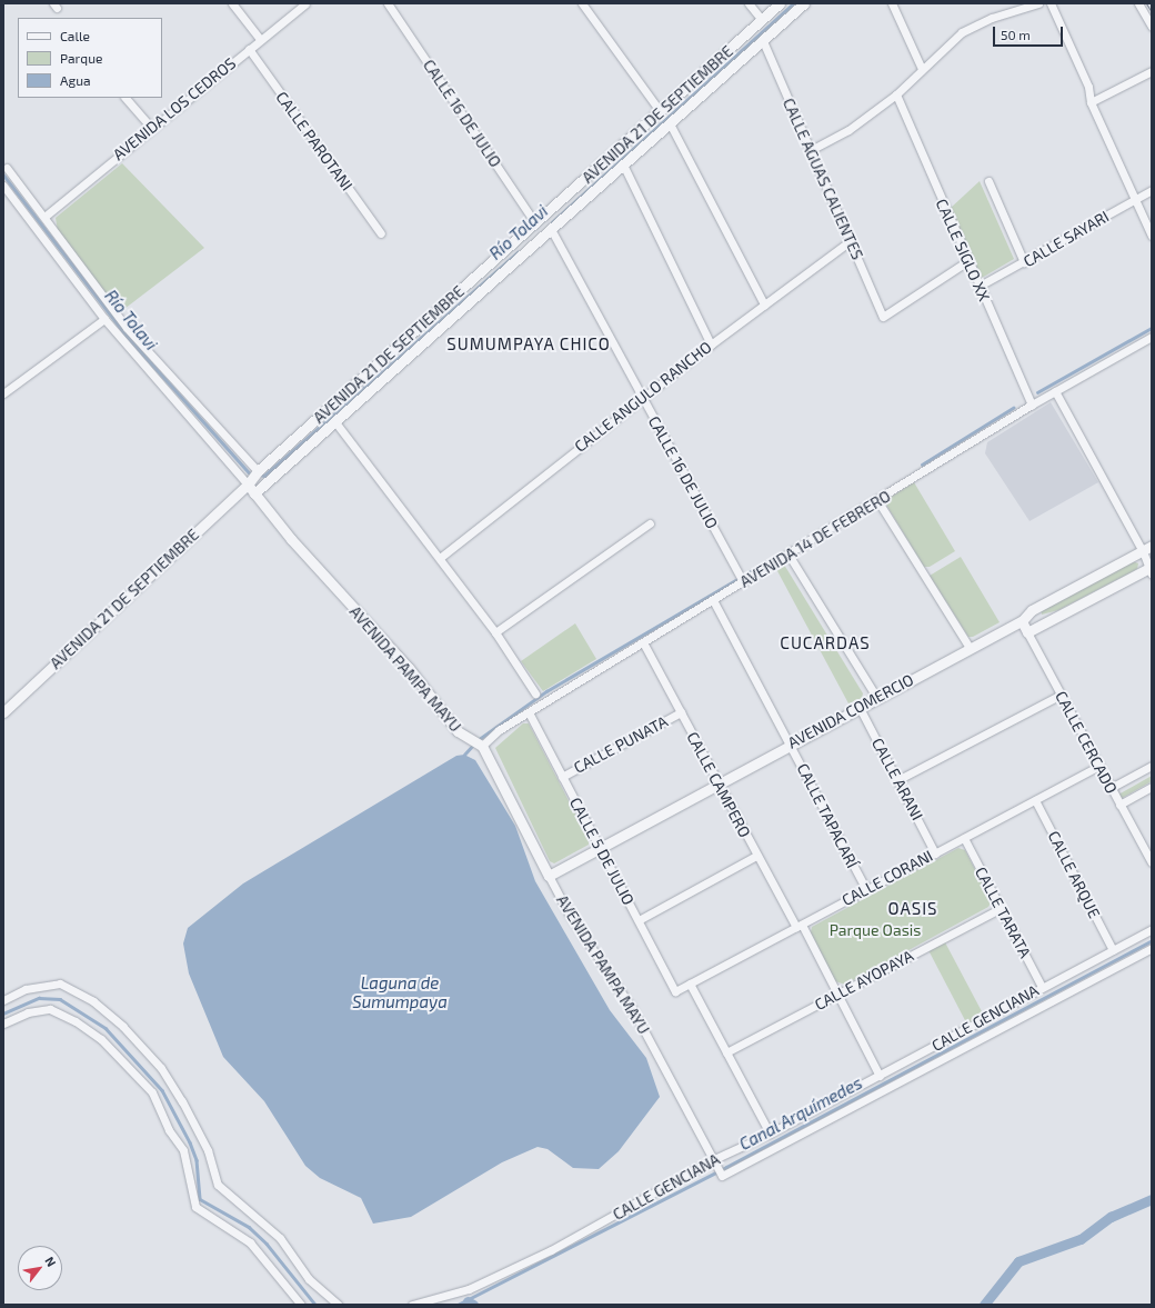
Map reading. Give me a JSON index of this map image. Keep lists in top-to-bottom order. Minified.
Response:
{"streets":{"street":["AVENIDA LOS CEDROS","CALLE 16 DE JULIO","AVENIDA 21 DE SEPTIEMBRE","CALLE PAROTANI","CALLE AGUAS CALIENTES","CALLE SAYARI","CALLE SIGLO XX","CALLE ANGULO RANCHO","AVENIDA 14 DE FEBRERO","AVENIDA PAMPA MAYU","AVENIDA COMERCIO","CALLE CERCADO","CALLE PUNATA","CALLE ARANI","CALLE CAMPERO","CALLE TAPACARÍ","CALLE 5 DE JULIO","CALLE ARQUE","CALLE CORANI","CALLE TARATA","CALLE AYOPAYA","CALLE GENCIANA"]},"crossings":[["AVENIDA LOS CEDROS","CALLE PAROTANI"],["CALLE 16 DE JULIO","AVENIDA 21 DE SEPTIEMBRE"],["CALLE 16 DE JULIO","CALLE ANGULO RANCHO"],["CALLE 16 DE JULIO","AVENIDA 14 DE FEBRERO"],["AVENIDA 21 DE SEPTIEMBRE","CALLE AGUAS CALIENTES"],["AVENIDA 21 DE SEPTIEMBRE","AVENIDA PAMPA MAYU"],["CALLE AGUAS CALIENTES","CALLE SIGLO XX"],["CALLE AGUAS CALIENTES","CALLE ANGULO RANCHO"],["CALLE SAYARI","CALLE SIGLO XX"],["CALLE SIGLO XX","AVENIDA 14 DE FEBRERO"],["AVENIDA 14 DE FEBRERO","AVENIDA PAMPA MAYU"],["AVENIDA 14 DE FEBRERO","CALLE CAMPERO"],["AVENIDA 14 DE FEBRERO","CALLE TAPACARÍ"],["AVENIDA 14 DE FEBRERO","CALLE 5 DE JULIO"],["AVENIDA PAMPA MAYU","AVENIDA COMERCIO"],["AVENIDA PAMPA MAYU","CALLE GENCIANA"],["AVENIDA COMERCIO","CALLE CERCADO"],["AVENIDA COMERCIO","CALLE ARANI"],["AVENIDA COMERCIO","CALLE CAMPERO"],["AVENIDA COMERCIO","CALLE TAPACARÍ"],["AVENIDA COMERCIO","CALLE 5 DE JULIO"],["CALLE CERCADO","CALLE CORANI"],["CALLE PUNATA","CALLE CAMPERO"],["CALLE PUNATA","CALLE 5 DE JULIO"],["CALLE ARANI","CALLE CORANI"],["CALLE CAMPERO","CALLE CORANI"],["CALLE CAMPERO","CALLE AYOPAYA"],["CALLE CAMPERO","CALLE GENCIANA"],["CALLE TAPACARÍ","CALLE CORANI"],["CALLE 5 DE JULIO","CALLE CORANI"],["CALLE ARQUE","CALLE CORANI"],["CALLE ARQUE","CALLE GENCIANA"],["CALLE CORANI","CALLE TARATA"],["CALLE TARATA","CALLE AYOPAYA"],["CALLE TARATA","CALLE GENCIANA"]],"districts":["SUMUMPAYA CHICO","CUCARDAS","OASIS"],"water":["Río Tolavi","Laguna de Sumumpaya","Canal Arquímedes"],"parks":["Parque Oasis"],"legend":["Calle","Parque","Agua"],"scale_bar":"50 m","north":"top right"}
